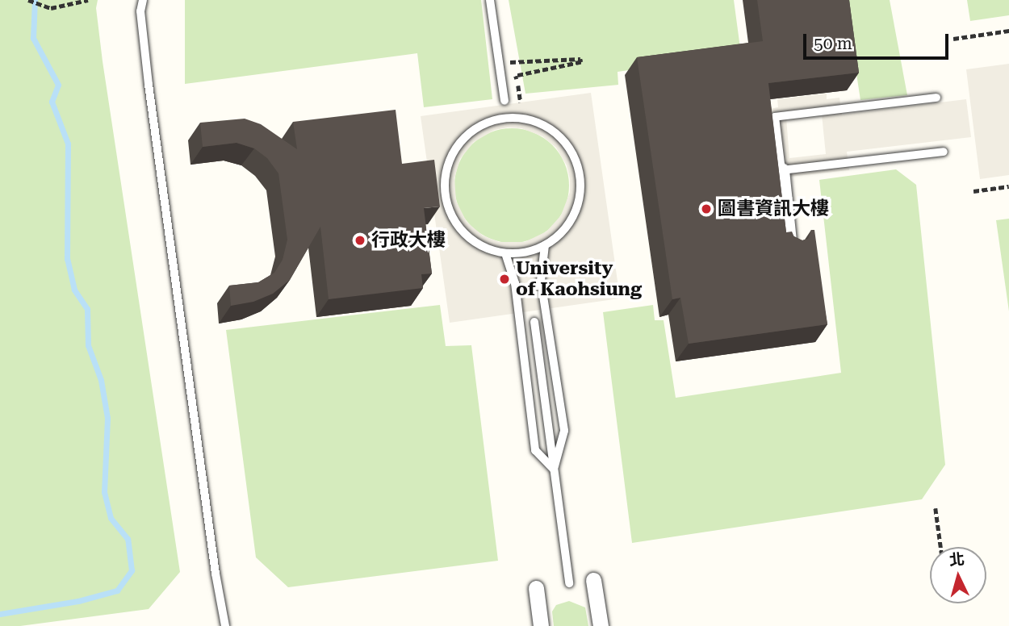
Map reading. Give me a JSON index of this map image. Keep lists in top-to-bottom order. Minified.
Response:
{"places":["圖書資訊大樓","行政大樓","University of Kaohsiung"],"scale_bar":"50 m","north":"top"}
